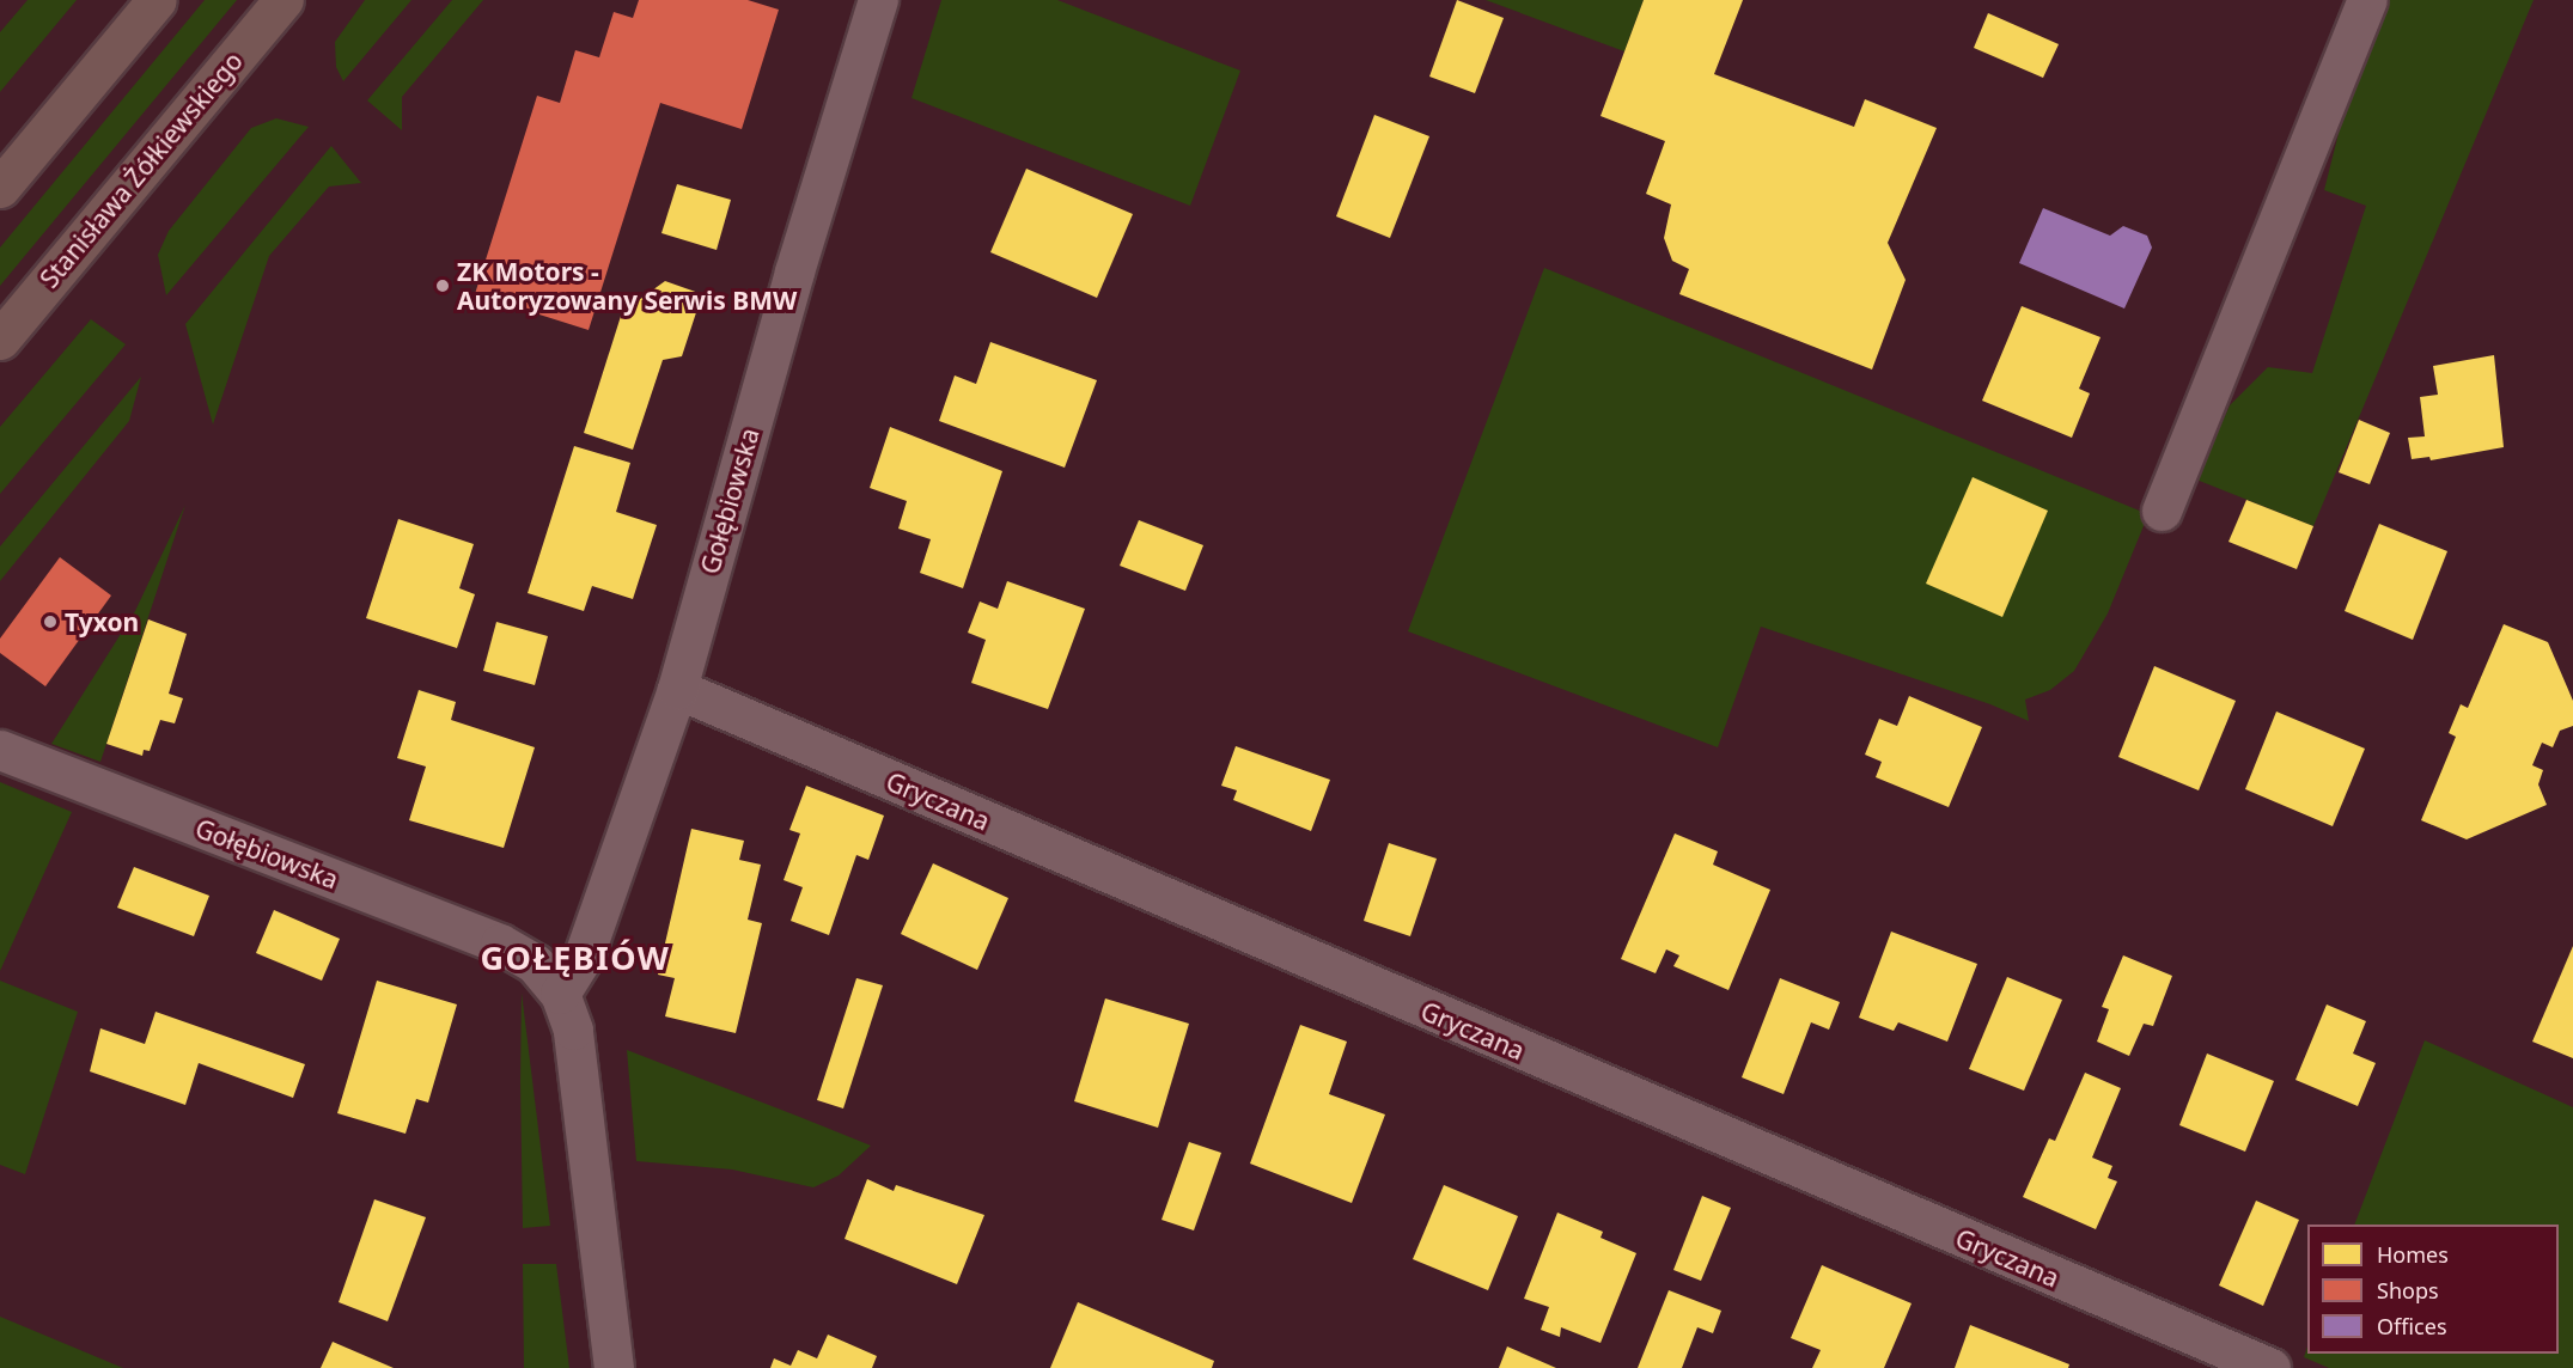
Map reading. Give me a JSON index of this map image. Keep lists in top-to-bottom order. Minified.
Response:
{"streets":{"main road":["Stanisława Żółkiewskiego"],"street":["Gołębiowska","Gryczana"]},"crossings":[["Gołębiowska","Gryczana"]],"districts":["GOŁĘBIÓW"],"places":["ZK Motors - Autoryzowany Serwis BMW","Tyxon"],"legend":["Homes","Shops","Offices"]}
